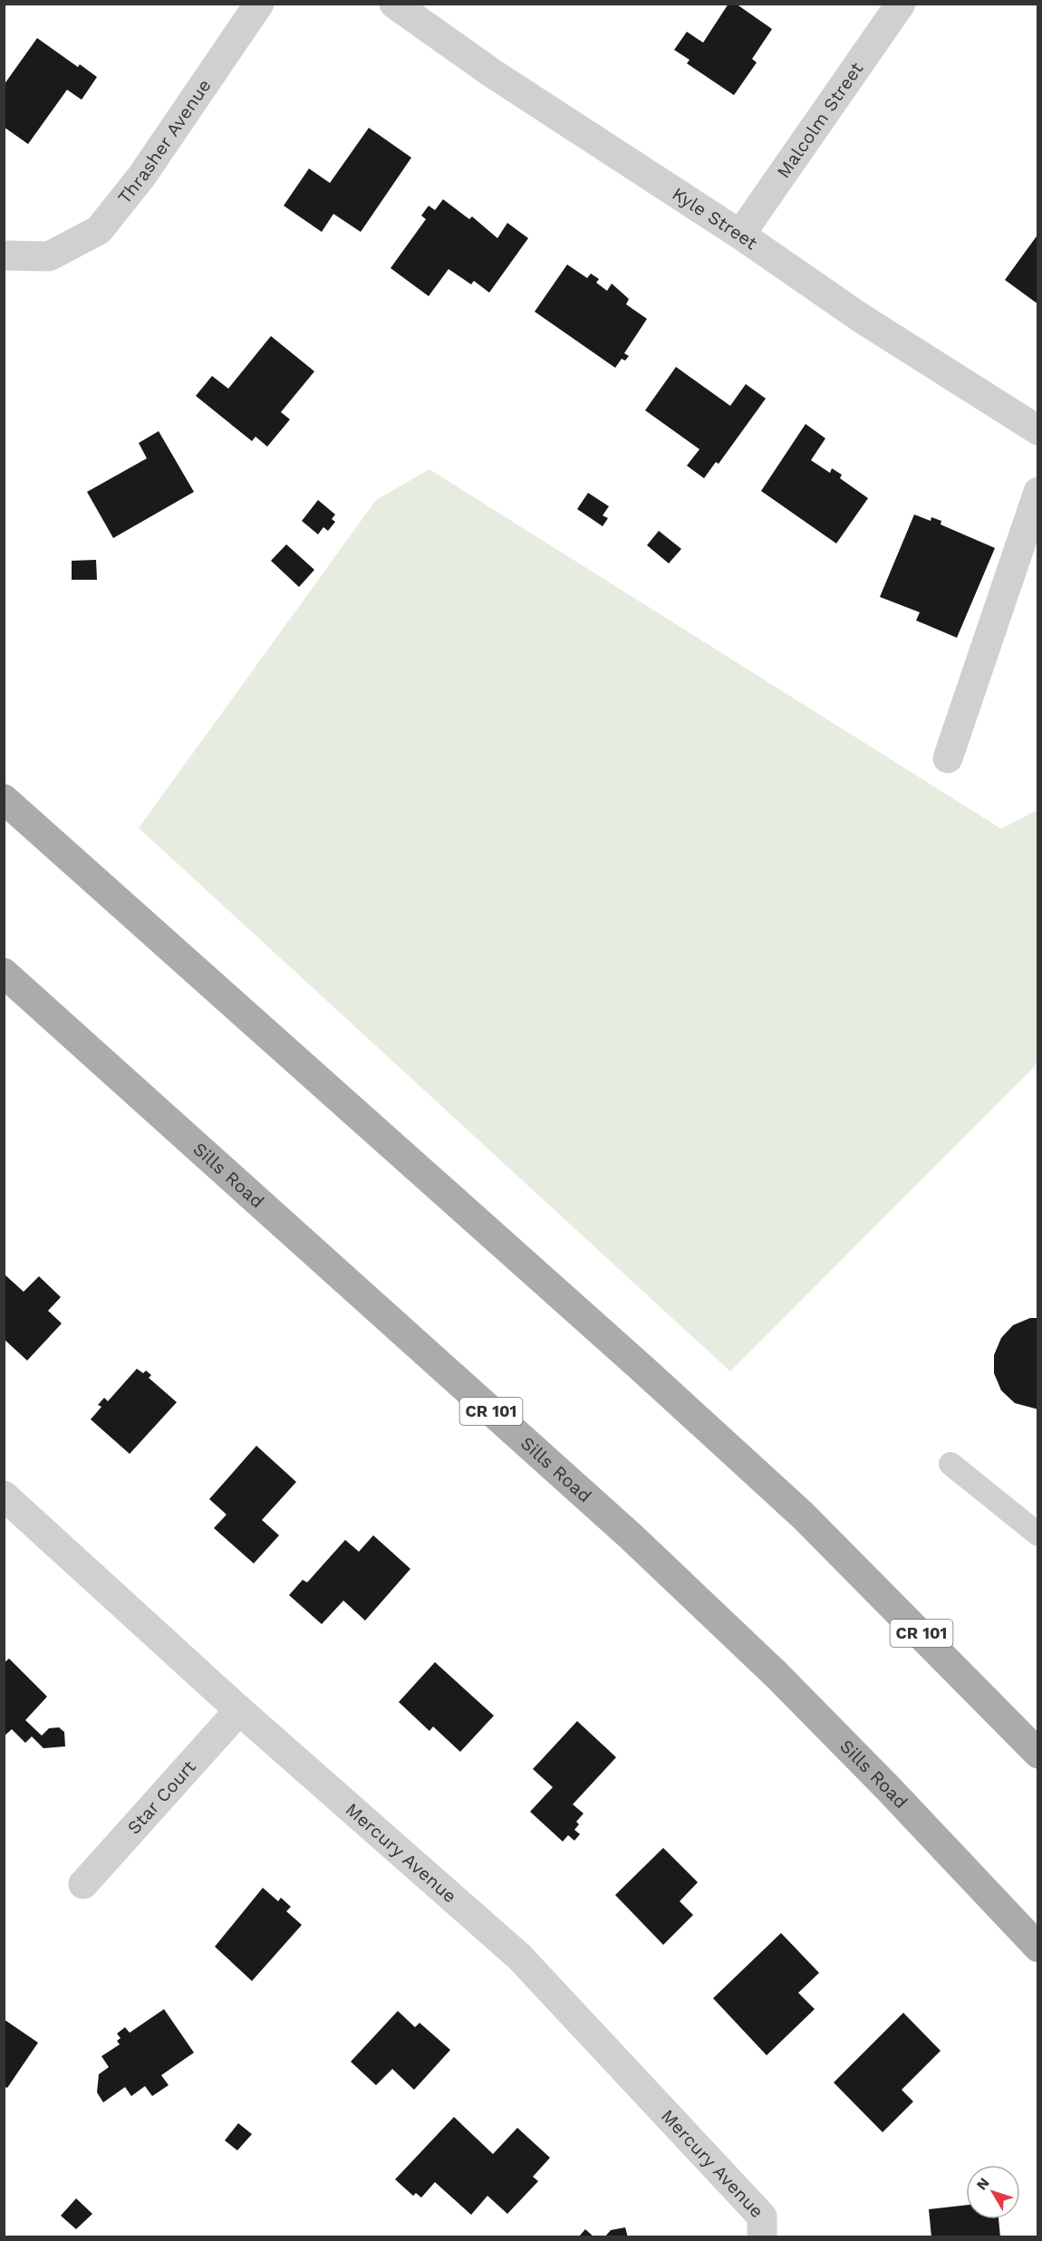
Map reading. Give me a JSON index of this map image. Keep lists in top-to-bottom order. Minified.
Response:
{"streets":{"main road":["Sills Road","CR 101"],"street":["Malcolm Street","Thrasher Avenue","Kyle Street","Star Court","Mercury Avenue"]},"crossings":[["Malcolm Street","Kyle Street"],["Star Court","Mercury Avenue"]],"north":"top left"}
